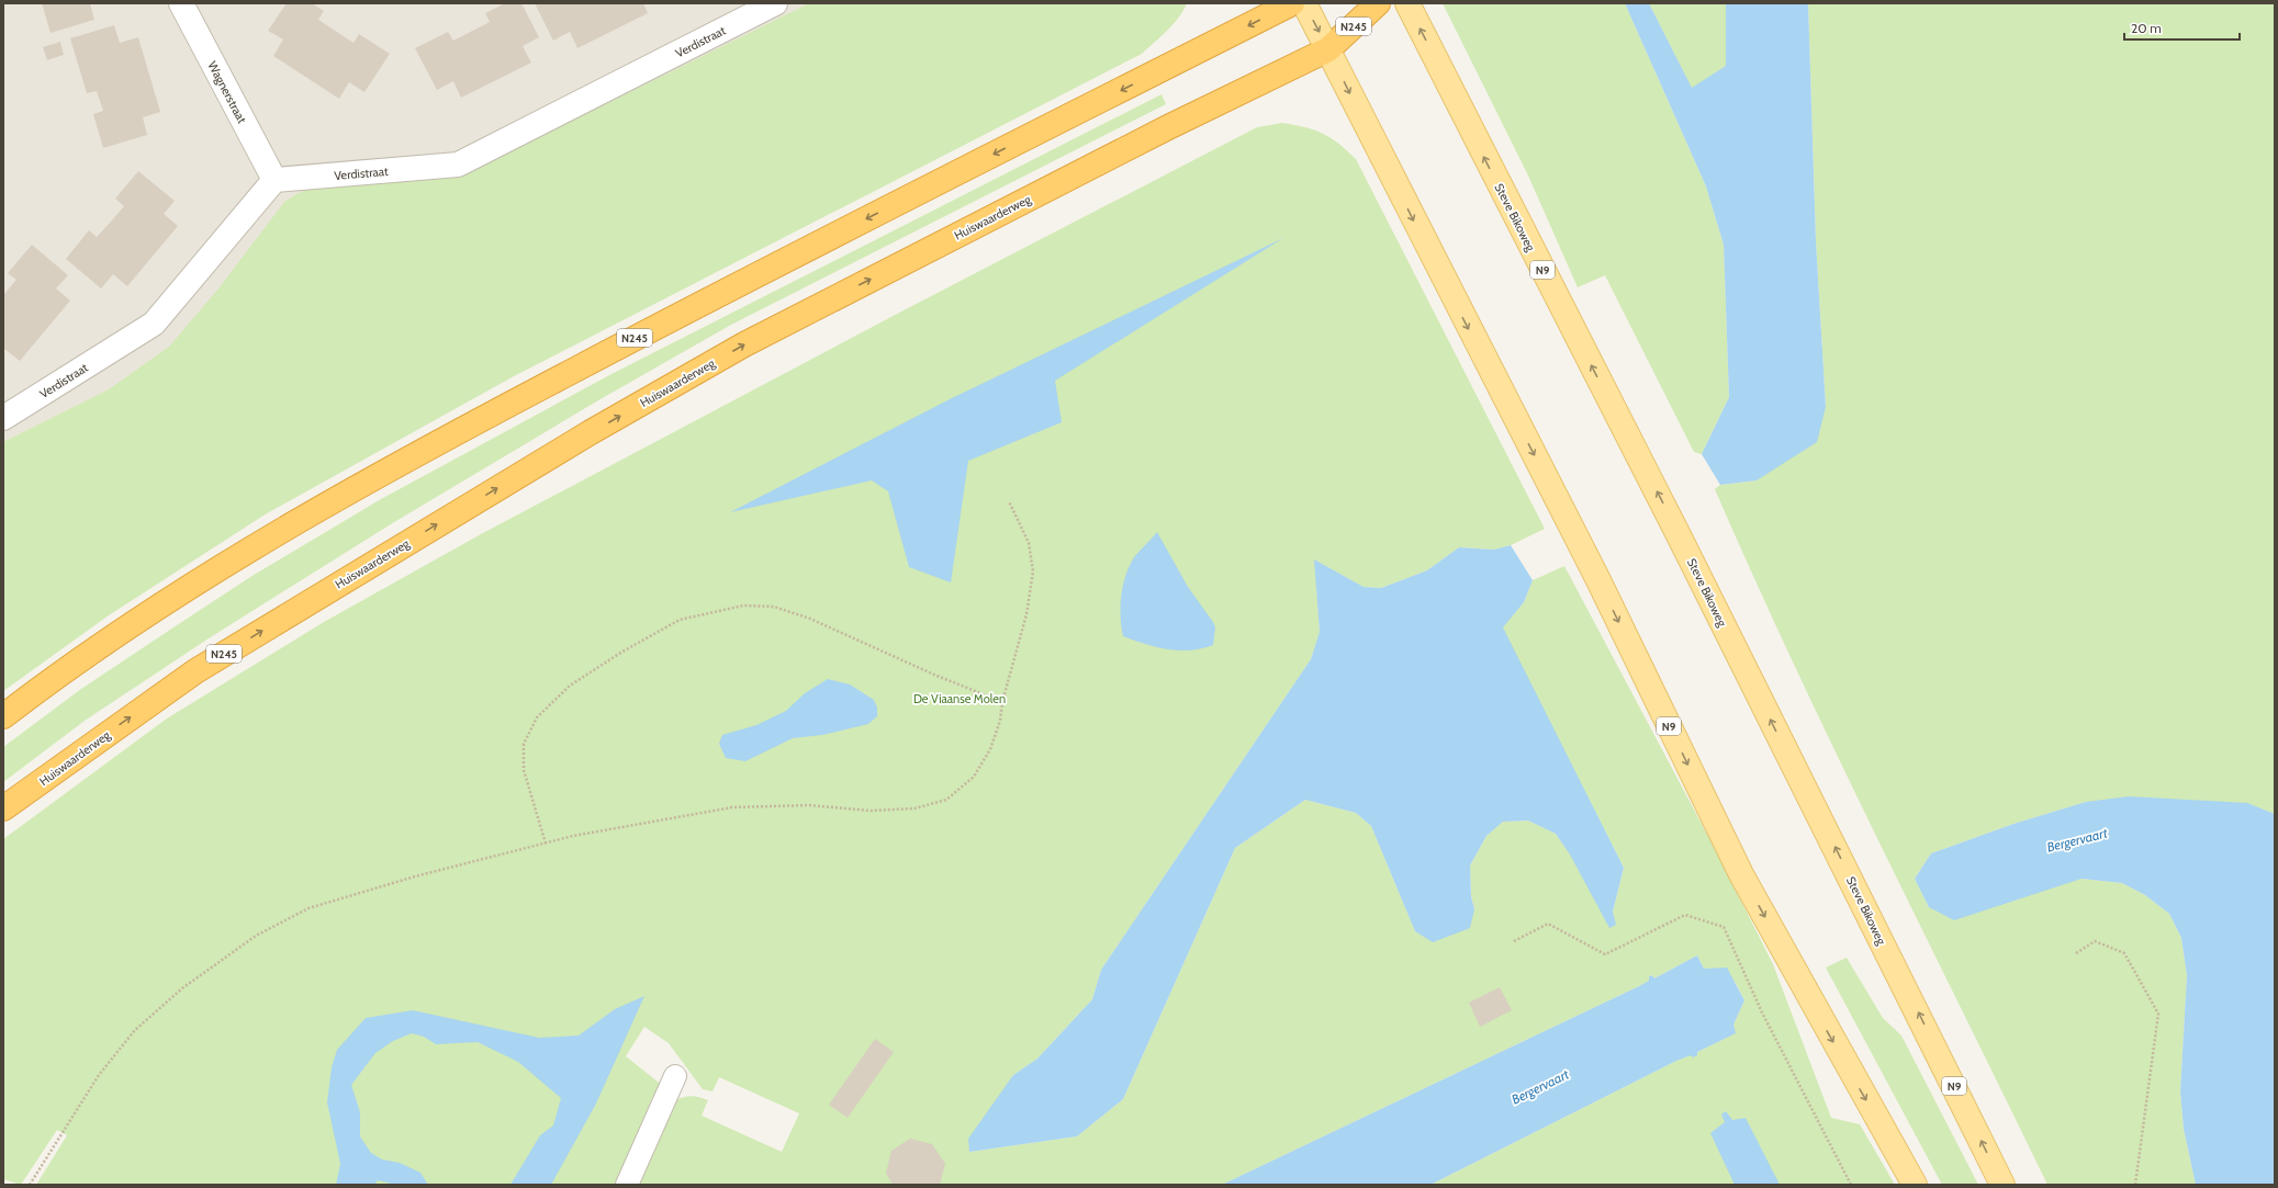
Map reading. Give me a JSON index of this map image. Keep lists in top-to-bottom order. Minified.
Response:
{"streets":{"highway":["N245","Huiswaarderweg"],"main road":["Steve Bikoweg","N9"],"street":["Verdistraat","Wagnerstraat"]},"crossings":[["Verdistraat","Wagnerstraat"],["Huiswaarderweg","N9"]],"water":["Bergervaart"],"parks":["De Viaanse Molen"],"scale_bar":"20 m"}
